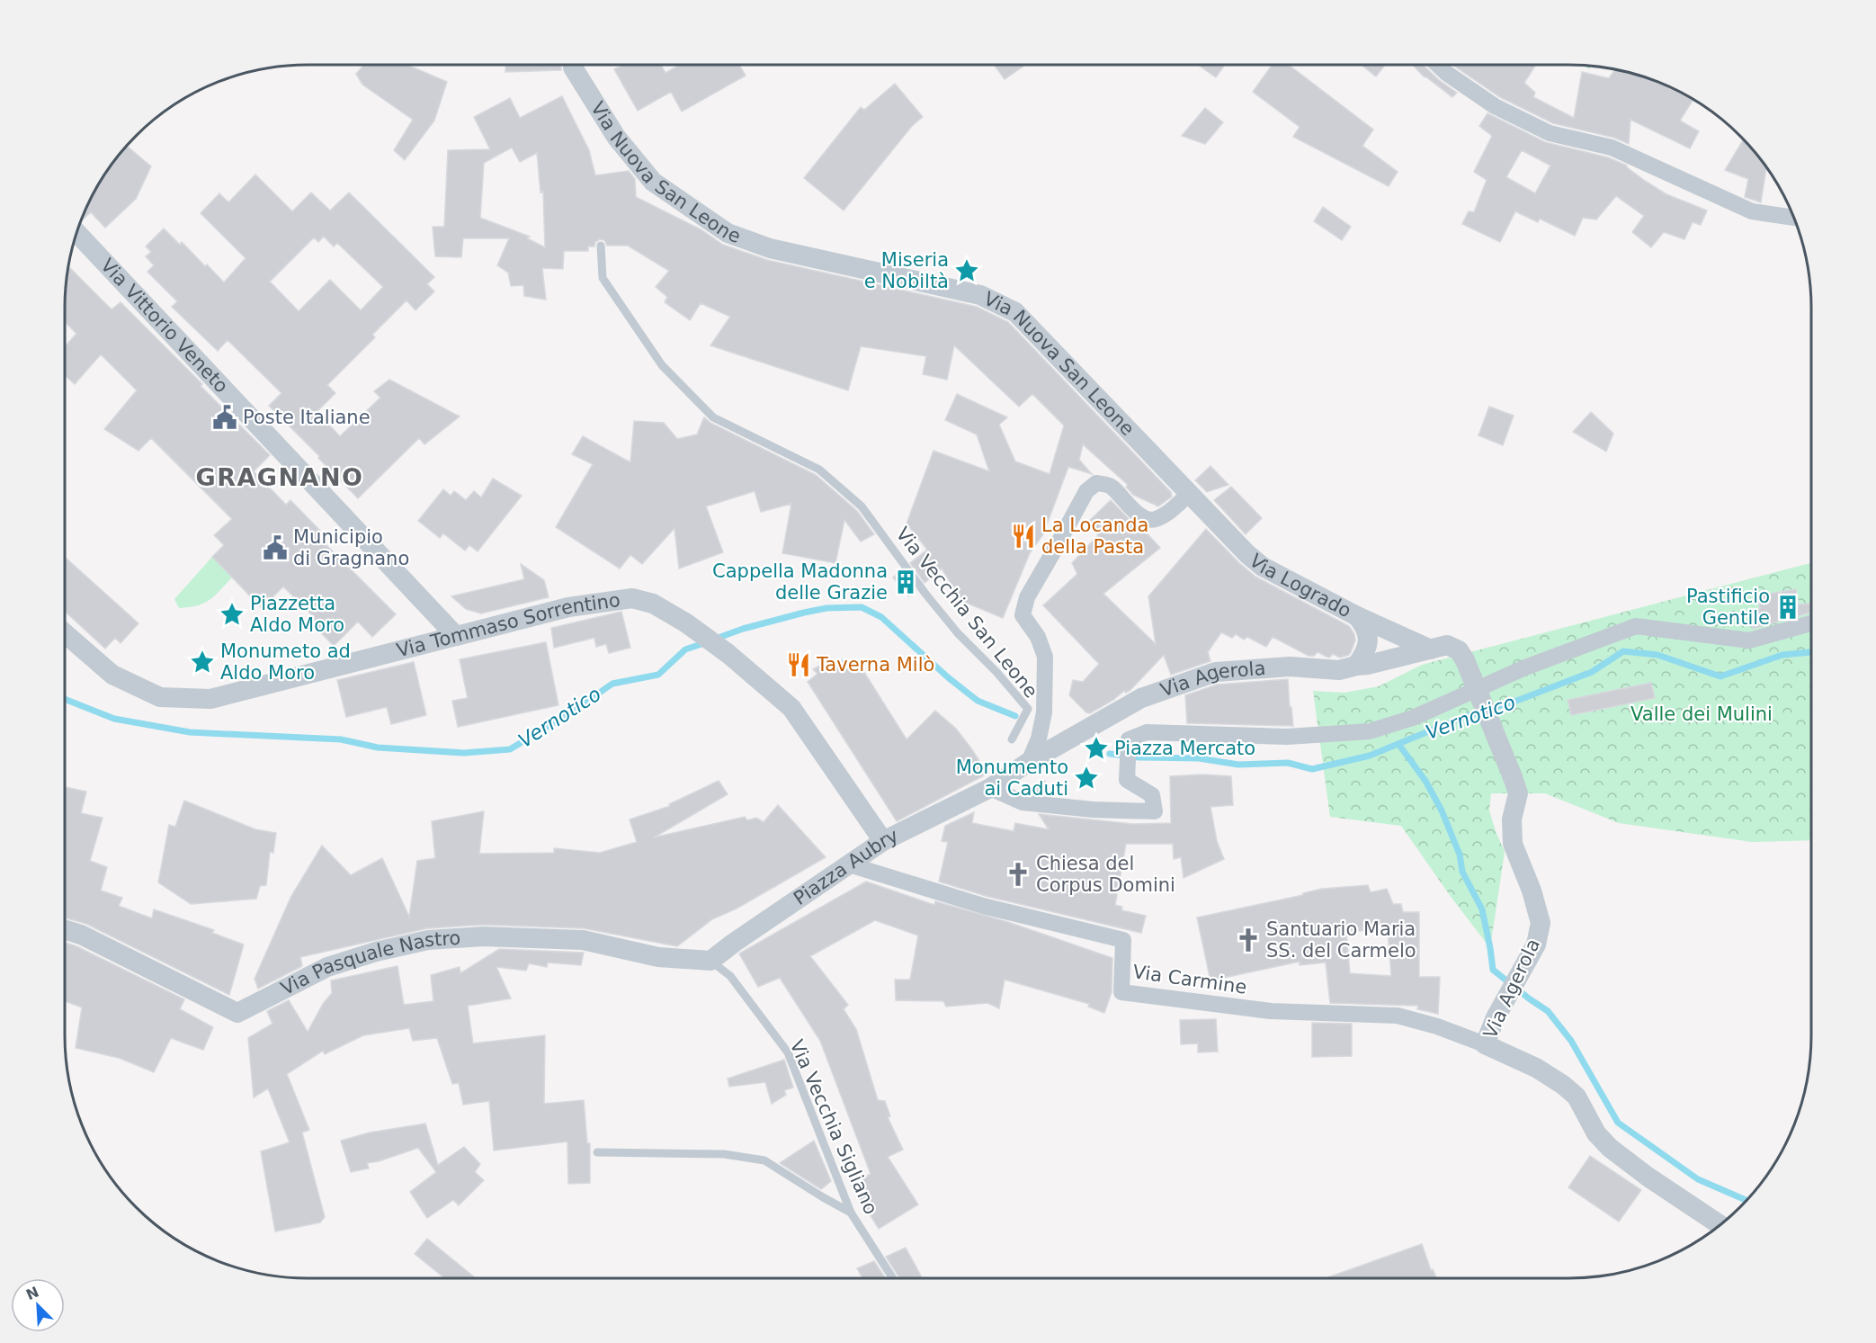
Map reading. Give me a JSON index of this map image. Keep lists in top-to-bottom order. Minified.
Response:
{"streets":{"street":["Via Nuova San Leone","Via Vittorio Veneto","Via Logrado","Via Tommaso Sorrentino","Via Agerola","Piazza Aubry","Via Pasquale Nastro","Via Carmine"],"lane":["Via Vecchia San Leone","Via Vecchia Sigliano"]},"crossings":[["Via Nuova San Leone","Via Logrado"],["Via Vittorio Veneto","Via Tommaso Sorrentino"],["Via Logrado","Via Agerola"],["Via Tommaso Sorrentino","Piazza Aubry"],["Via Agerola","Via Carmine"],["Piazza Aubry","Via Pasquale Nastro"],["Piazza Aubry","Via Carmine"],["Piazza Aubry","Via Vecchia Sigliano"],["Via Pasquale Nastro","Via Vecchia Sigliano"]],"districts":["GRAGNANO"],"water":["Vernotico"],"parks":["Valle dei Mulini"],"places":{"place":["Miseria e Nobiltà","Piazzetta Aldo Moro","Monumeto ad Aldo Moro","Piazza Mercato","Monumento ai Caduti"],"public building":["Poste Italiane","Municipio di Gragnano"],"restaurant":["La Locanda della Pasta","Taverna Milò"],"building":["Cappella Madonna delle Grazie","Pastificio Gentile"],"church":["Chiesa del Corpus Domini","Santuario Maria SS. del Carmelo"]},"north":"top left"}
